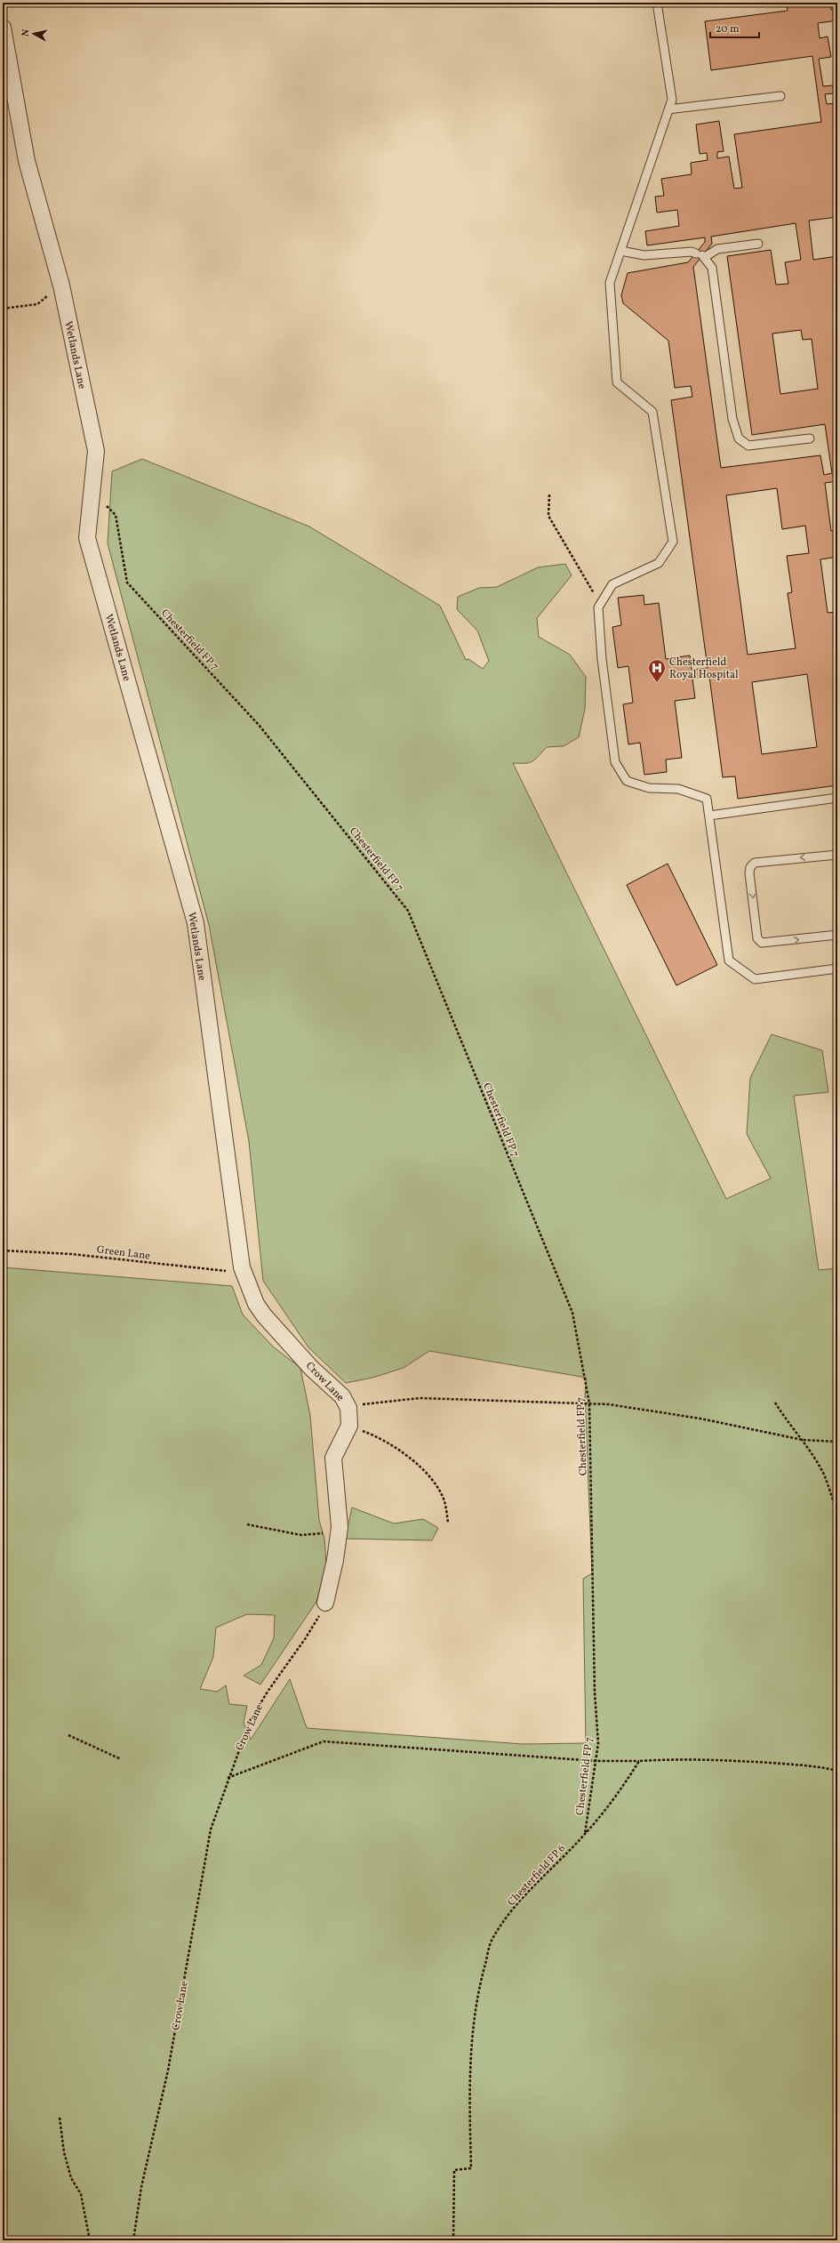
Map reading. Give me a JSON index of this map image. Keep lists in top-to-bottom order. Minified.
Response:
{"streets":{"street":["Wetlands Lane","Crow Lane"],"path":["Chesterfield FP 7","Green Lane","Chesterfield FP 6"]},"crossings":[["Wetlands Lane","Green Lane"],["Wetlands Lane","Crow Lane"],["Chesterfield FP 7","Chesterfield FP 6"],["Green Lane","Crow Lane"]],"places":{"hospital":["Chesterfield Royal Hospital"]},"scale_bar":"20 m","north":"left"}
